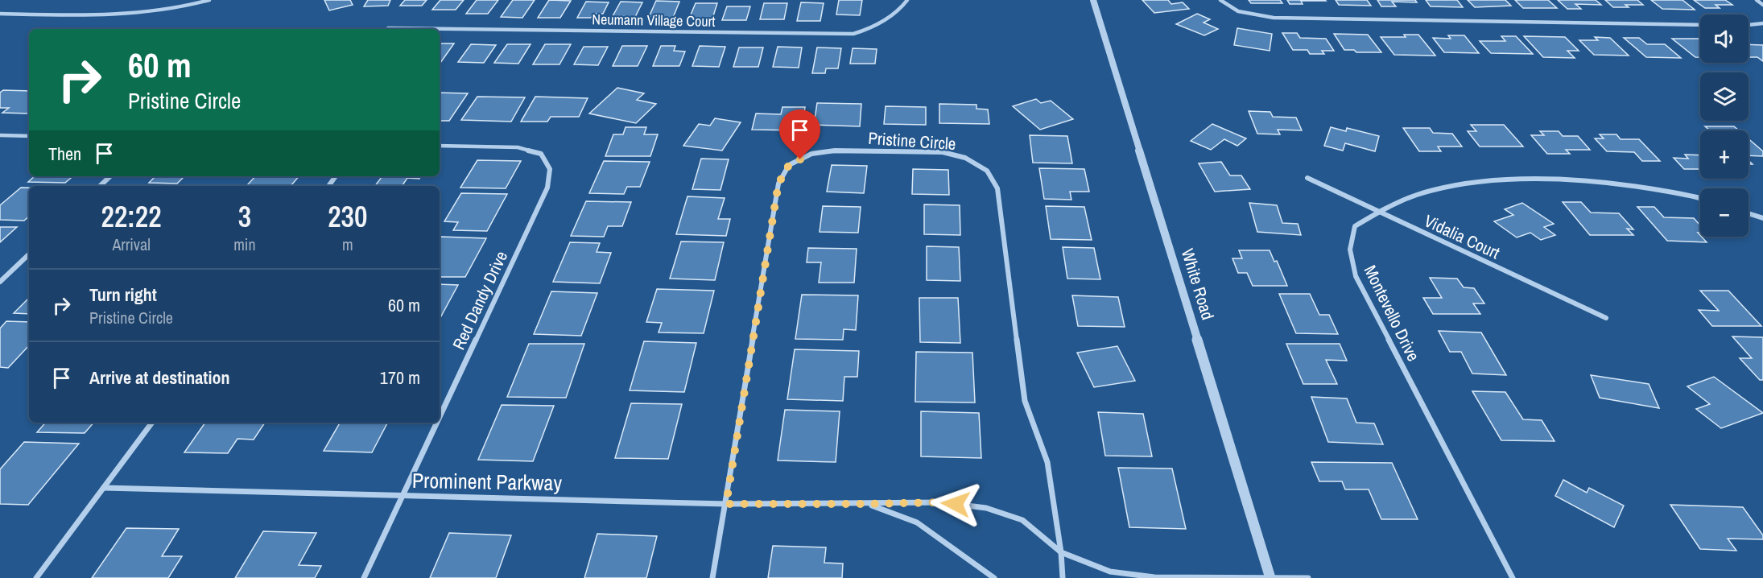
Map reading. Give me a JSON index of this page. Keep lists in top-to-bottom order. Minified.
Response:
{"streets":{"street":["Neumann Village Court","Pristine Circle","Vidalia Court","White Road","Red Dandy Drive","Montevello Drive","Prominent Parkway"]},"crossings":[["Pristine Circle","Prominent Parkway"],["Vidalia Court","Montevello Drive"],["White Road","Prominent Parkway"],["Red Dandy Drive","Prominent Parkway"]],"page":{"map_buttons":["+","−"],"turn":["60 m","Pristine Circle"],"then":"Then","eta":["22:22","Arrival","3","min","230","m"],"list":[{"name":"Turn right","note":"Pristine Circle","value":"60 m"},{"name":"Arrive at destination","value":"170 m"}]}}
